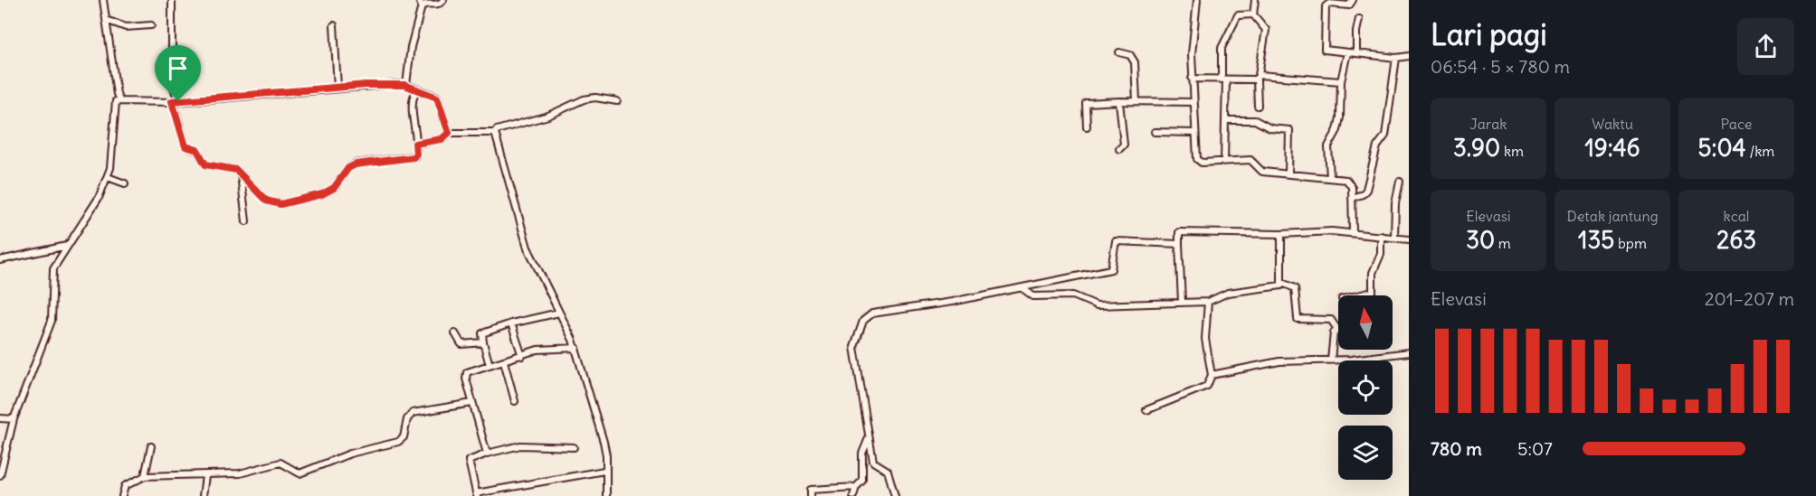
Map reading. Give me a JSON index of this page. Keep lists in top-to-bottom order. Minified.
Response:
{"north":"top","page":{"heading":["Lari pagi","06:54 · 5 × 780 m"],"stats":[["Jarak","3.90 km"],["Waktu","19:46"],["Pace","5:04 /km"],["Elevasi","30 m"],["Detak jantung","135 bpm"],["kcal","263"]],"chart":["Elevasi","201–207 m"],"list":[{"name":"780 m","note":"5:07"}]}}
